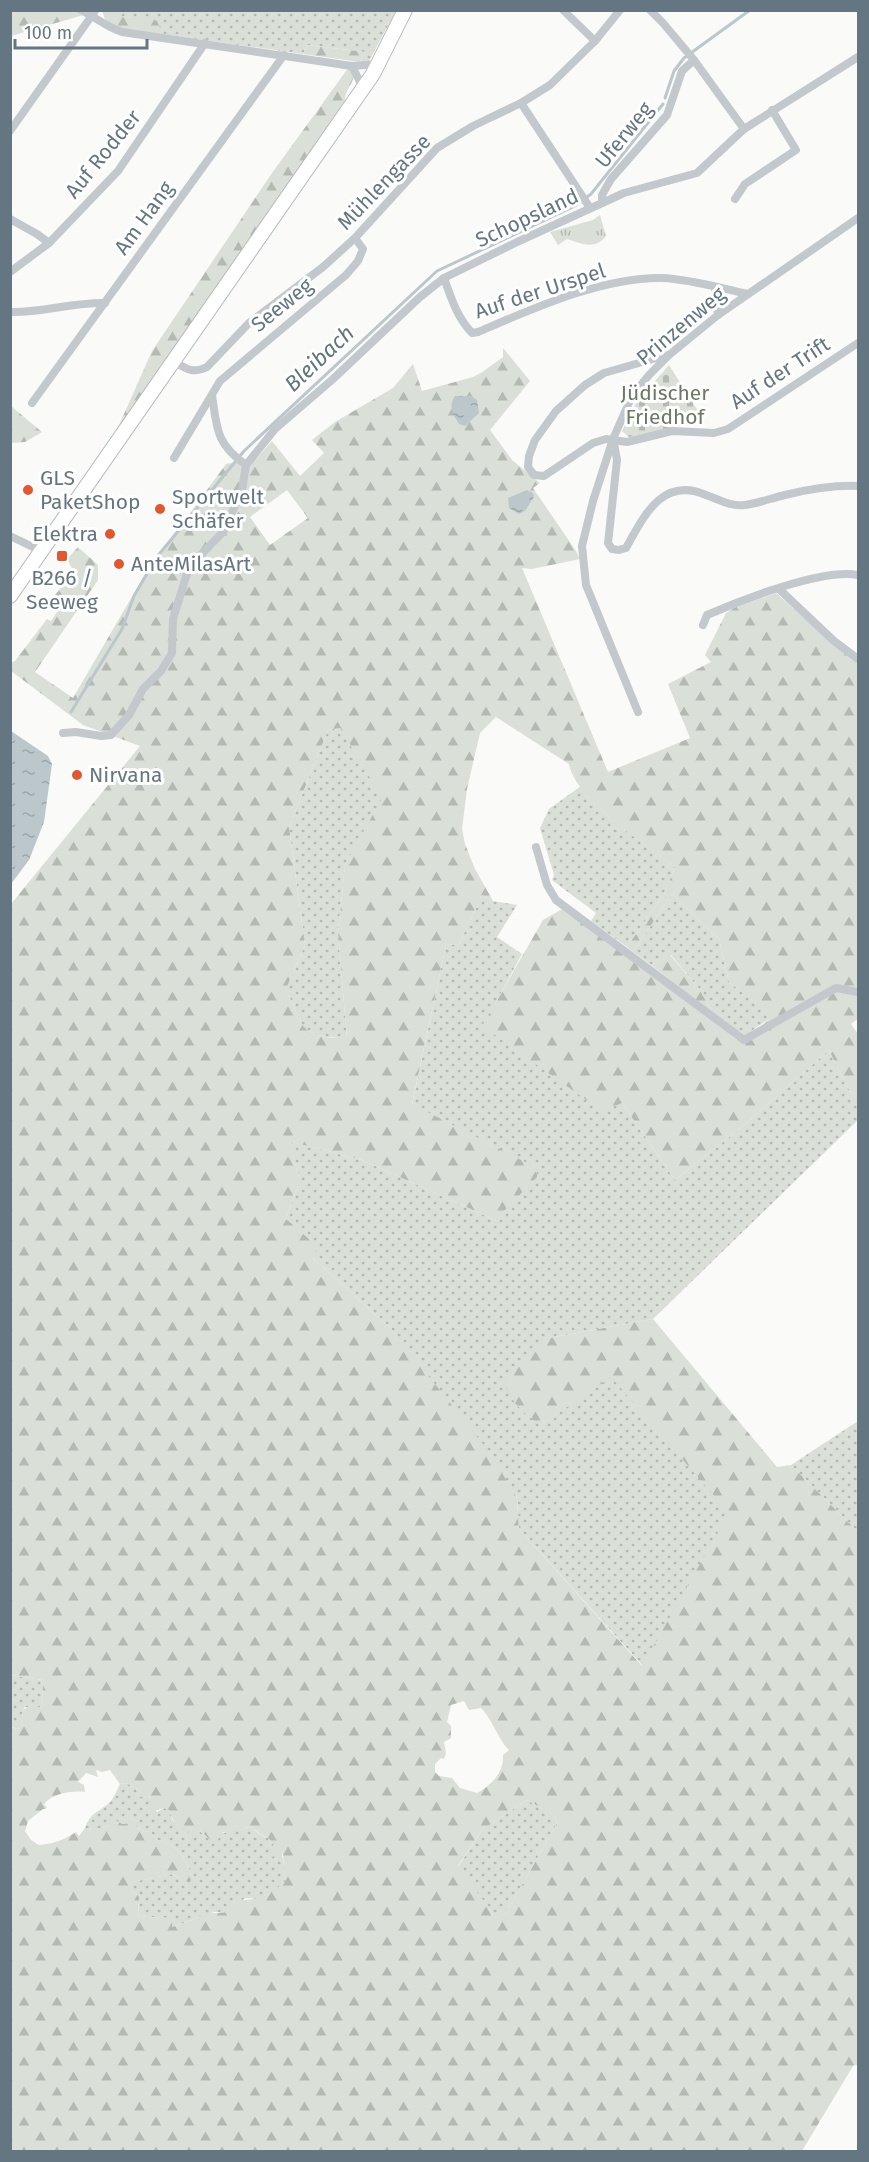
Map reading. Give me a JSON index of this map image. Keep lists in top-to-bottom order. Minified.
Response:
{"streets":{"street":["Uferweg","Auf Rodder","Mühlengasse","Am Hang","Schopsland","Auf der Urspel","Seeweg","Prinzenweg","Auf der Trift"]},"crossings":[["Uferweg","Schopsland"],["Mühlengasse","Seeweg"],["Schopsland","Auf der Urspel"],["Auf der Urspel","Prinzenweg"],["Prinzenweg","Auf der Trift"]],"water":["Bleibach"],"parks":["Jüdischer Friedhof"],"places":{"other":["GLS PaketShop","Sportwelt Schäfer","Elektra","AnteMilasArt","Nirvana"],"transit":["B266 / Seeweg"]},"scale_bar":"100 m"}
